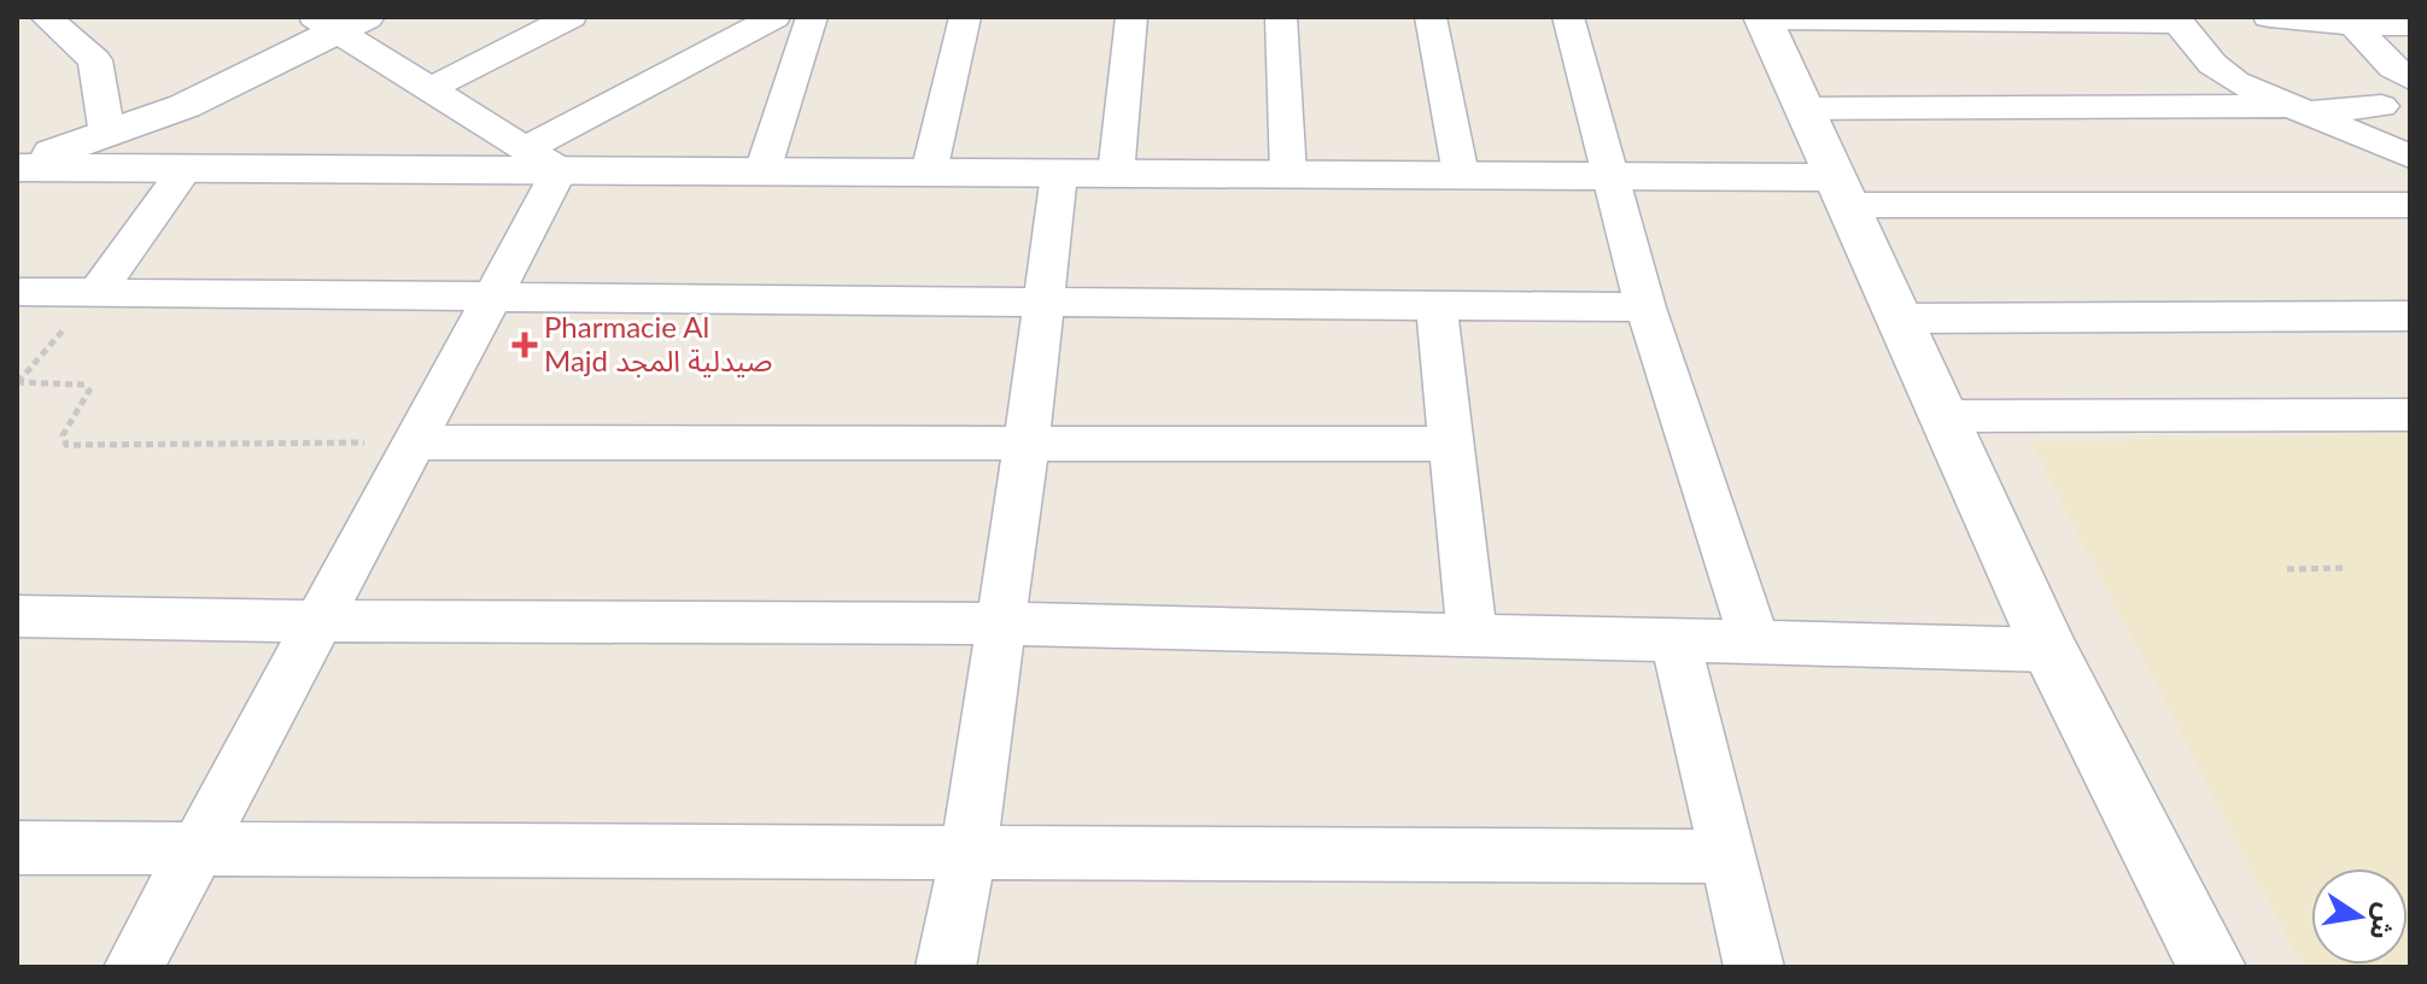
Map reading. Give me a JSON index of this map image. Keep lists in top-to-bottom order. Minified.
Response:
{"places":{"health":["Pharmacie Al Majd صيدلية المجد"]},"north":"right"}
